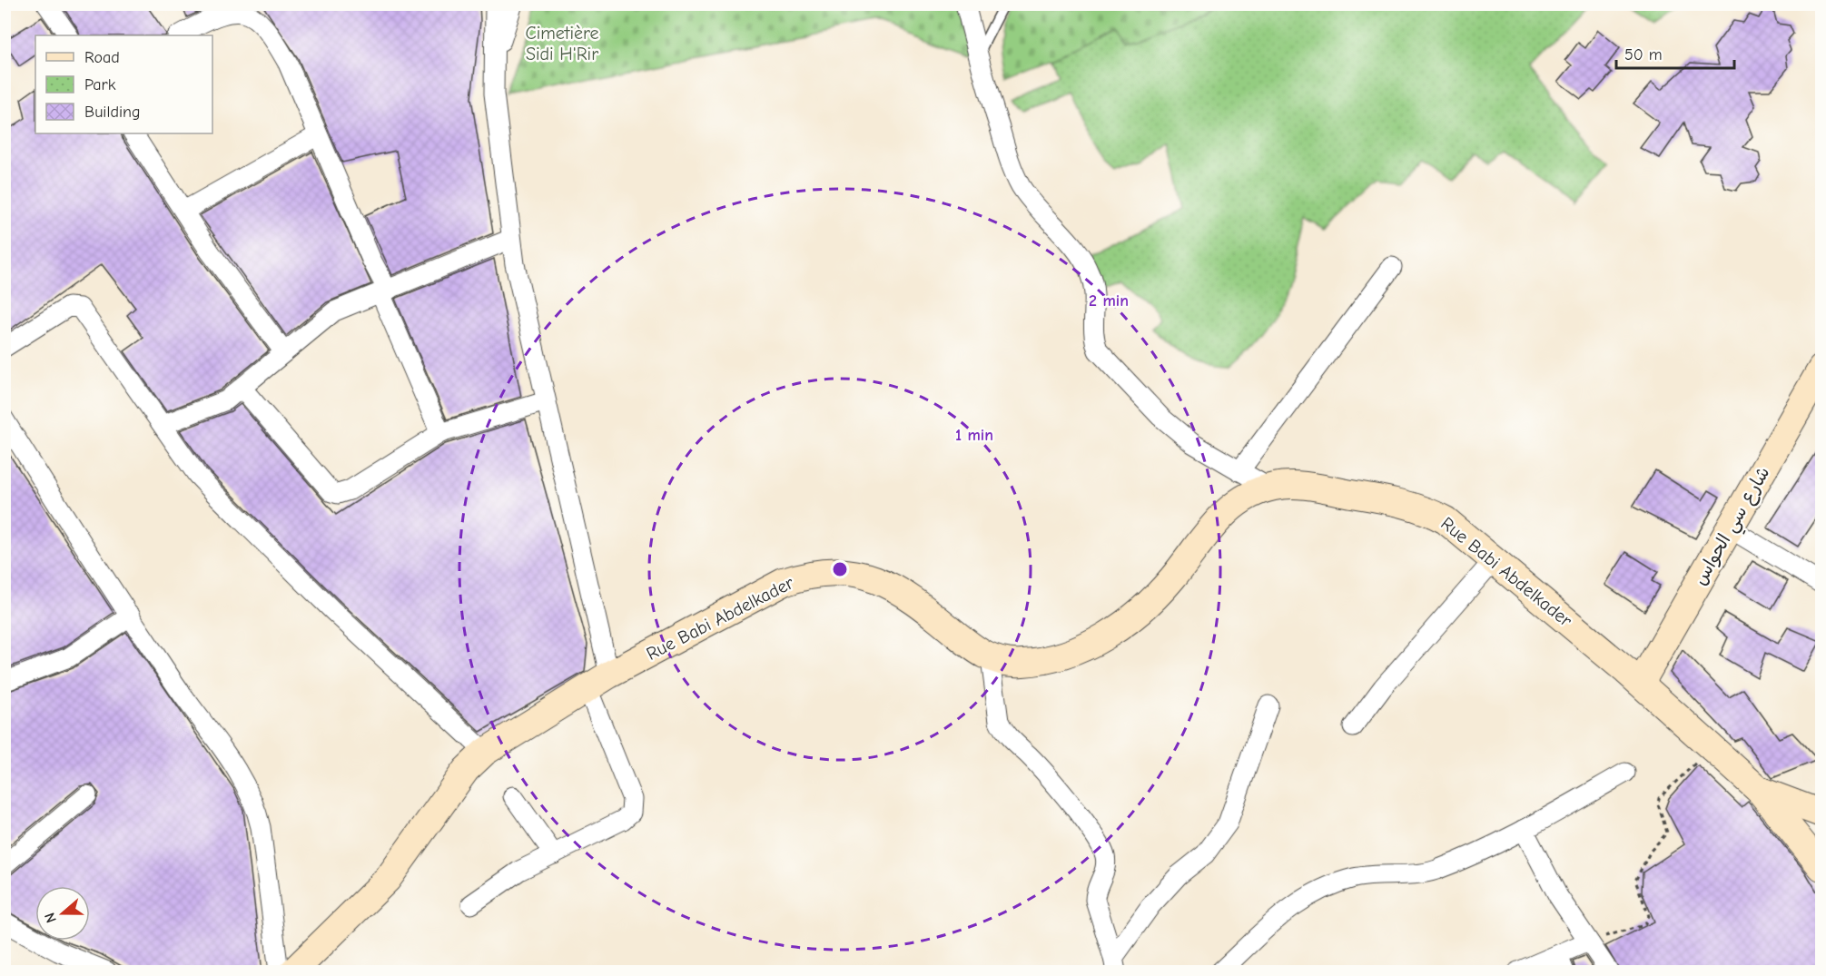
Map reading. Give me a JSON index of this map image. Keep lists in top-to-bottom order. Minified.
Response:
{"streets":{"main road":["شارع سي الحواس","Rue Babi Abdelkader"]},"crossings":[["شارع سي الحواس","Rue Babi Abdelkader"]],"parks":["Cimetière Sidi H'Rir"],"legend":["Road","Park","Building"],"scale_bar":"50 m","north":"left","rings":["2 min","1 min"]}
